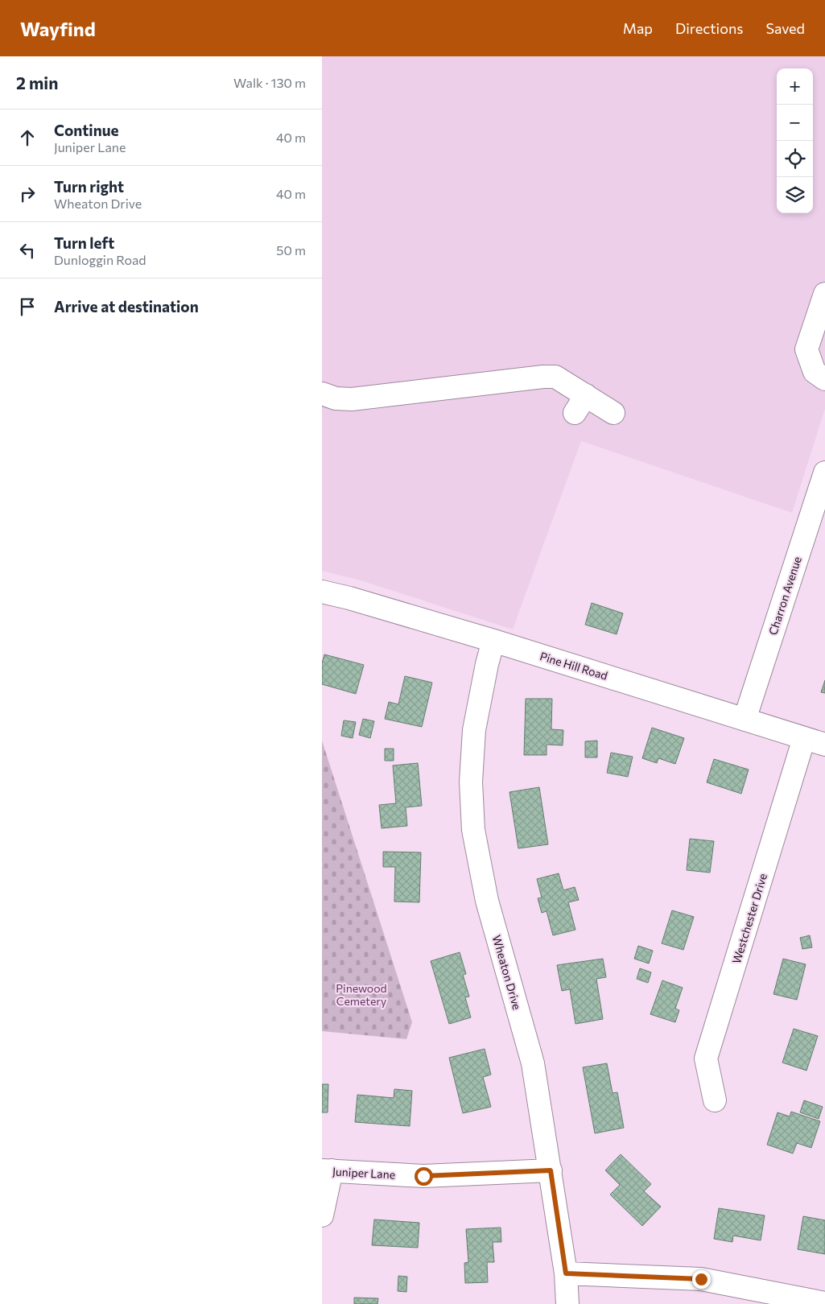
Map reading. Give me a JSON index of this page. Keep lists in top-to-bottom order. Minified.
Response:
{"streets":{"street":["Charron Avenue","Pine Hill Road","Westchester Drive","Wheaton Drive","Juniper Lane"]},"crossings":[["Charron Avenue","Pine Hill Road"],["Pine Hill Road","Westchester Drive"],["Pine Hill Road","Wheaton Drive"],["Wheaton Drive","Juniper Lane"]],"parks":["Pinewood Cemetery"],"page":{"header":"Wayfind","nav":["Map","Directions","Saved"],"heading":["2 min","Walk · 130 m"],"map_buttons":["+","−"],"list":[["Continue","Juniper Lane","40 m"],["Turn right","Wheaton Drive","40 m"],["Turn left","Dunloggin Road","50 m"],"Arrive at destination"]}}
